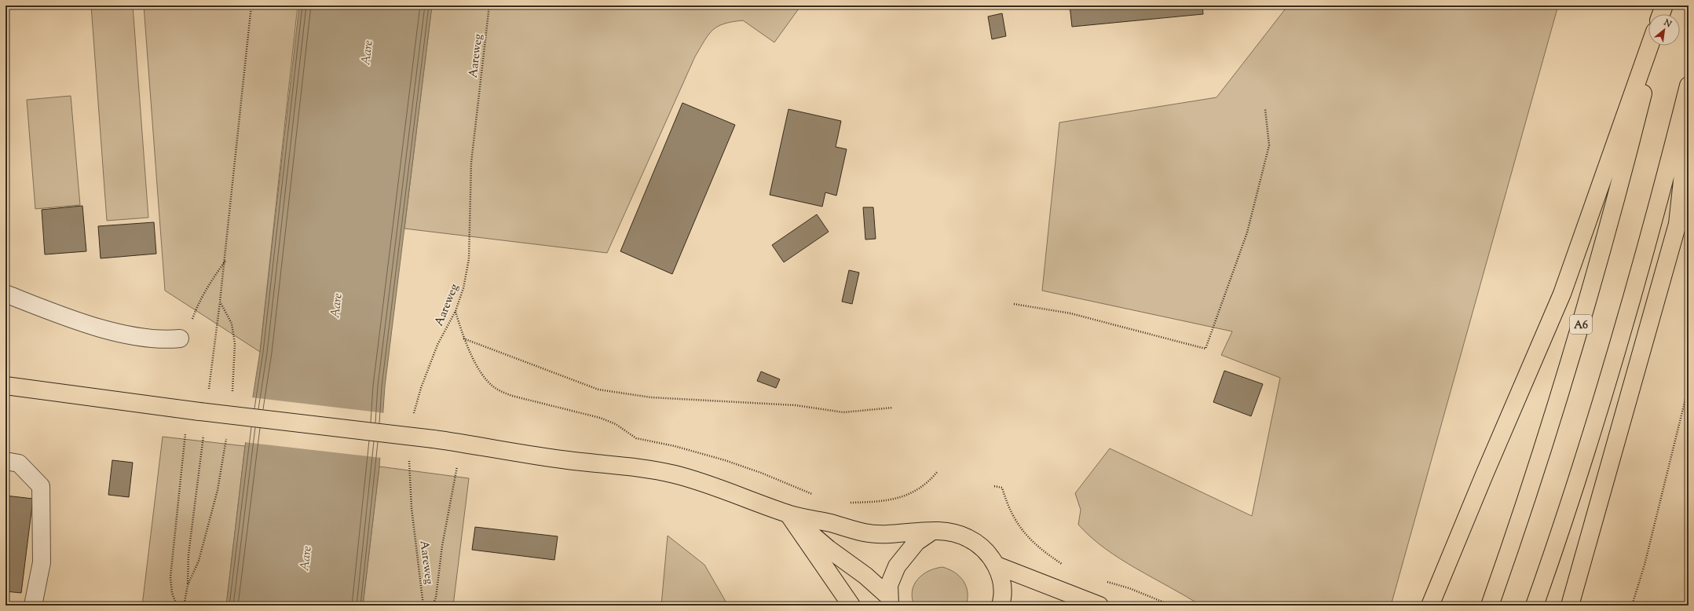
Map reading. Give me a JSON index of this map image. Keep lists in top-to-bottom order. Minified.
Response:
{"streets":{"main road":["A6"],"path":["Aareweg"]},"water":["Aare"],"north":"top right"}
